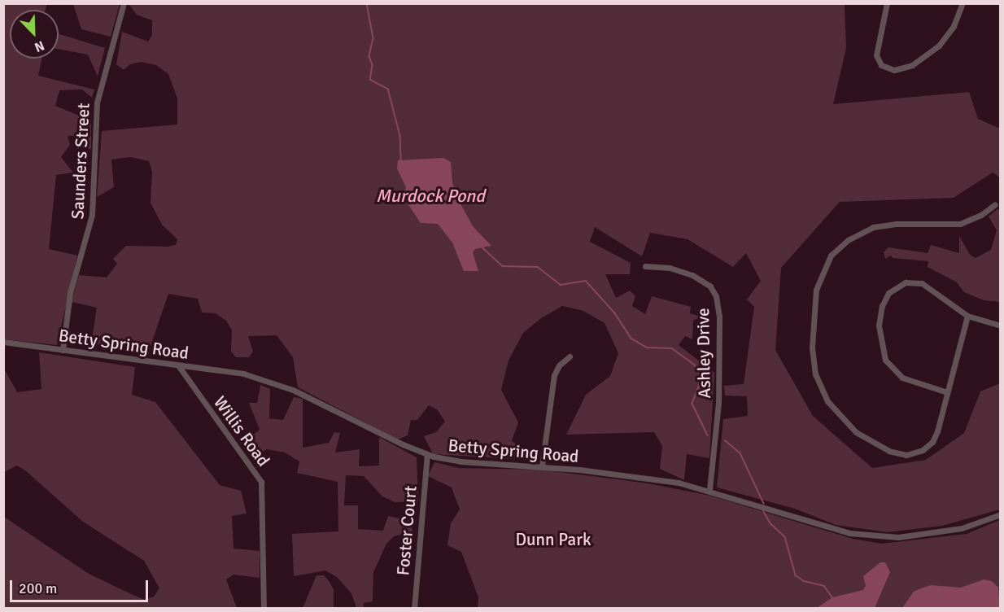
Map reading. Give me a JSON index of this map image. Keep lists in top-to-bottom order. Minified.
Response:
{"streets":{"street":["Saunders Street","Betty Spring Road","Ashley Drive","Willis Road","Foster Court"]},"crossings":[["Saunders Street","Betty Spring Road"],["Betty Spring Road","Ashley Drive"],["Betty Spring Road","Willis Road"],["Betty Spring Road","Foster Court"]],"water":["Murdock Pond"],"parks":["Dunn Park"],"scale_bar":"200 m","north":"bottom right"}
